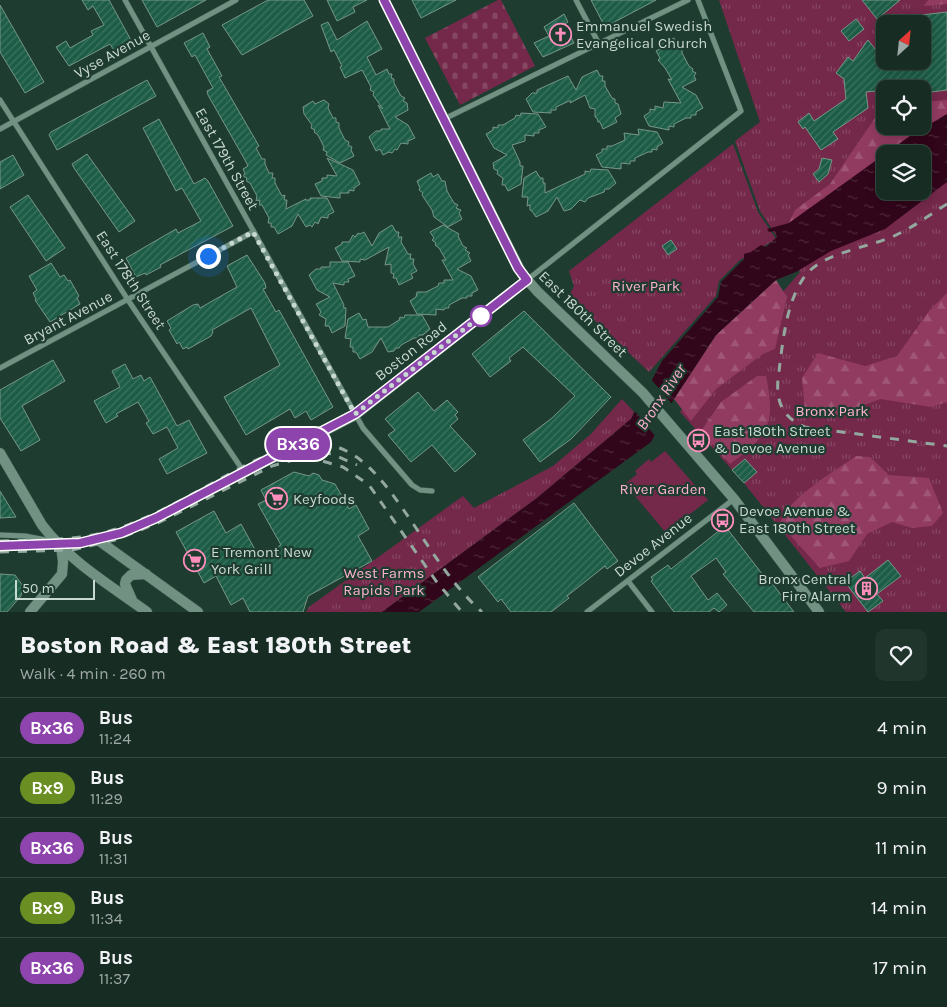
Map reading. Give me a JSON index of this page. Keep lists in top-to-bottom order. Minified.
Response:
{"streets":{"main road":["East 180th Street","Boston Road"],"street":["Vyse Avenue","East 179th Street","East 178th Street","Bryant Avenue","Devoe Avenue"]},"crossings":[["Vyse Avenue","East 179th Street"],["Vyse Avenue","East 178th Street"],["East 179th Street","Bryant Avenue"],["East 179th Street","Boston Road"],["East 178th Street","Bryant Avenue"],["East 178th Street","Boston Road"],["East 180th Street","Boston Road"],["East 180th Street","Devoe Avenue"]],"water":["Bronx River"],"parks":["River Park","Bronx Park","River Garden","West Farms Rapids Park"],"places":{"church":["Emmanuel Swedish Evangelical Church"],"bus stop":["East 180th Street & Devoe Avenue","Devoe Avenue & East 180th Street"],"supermarket":["Keyfoods","E Tremont New York Grill"],"building":["Bronx Central Fire Alarm"]},"lines":["bus line Bx36"],"scale_bar":"50 m","north":"top right","page":{"on_map":"Bx36","scale":"50 m","heading":["Boston Road & East 180th Street","Walk · 4 min · 260 m"],"list":[{"mark":"Bx36","name":"Bus","note":"11:24","value":"4 min"},{"mark":"Bx9","name":"Bus","note":"11:29","value":"9 min"},{"mark":"Bx36","name":"Bus","note":"11:31","value":"11 min"},{"mark":"Bx9","name":"Bus","note":"11:34","value":"14 min"},{"mark":"Bx36","name":"Bus","note":"11:37","value":"17 min"}]}}
